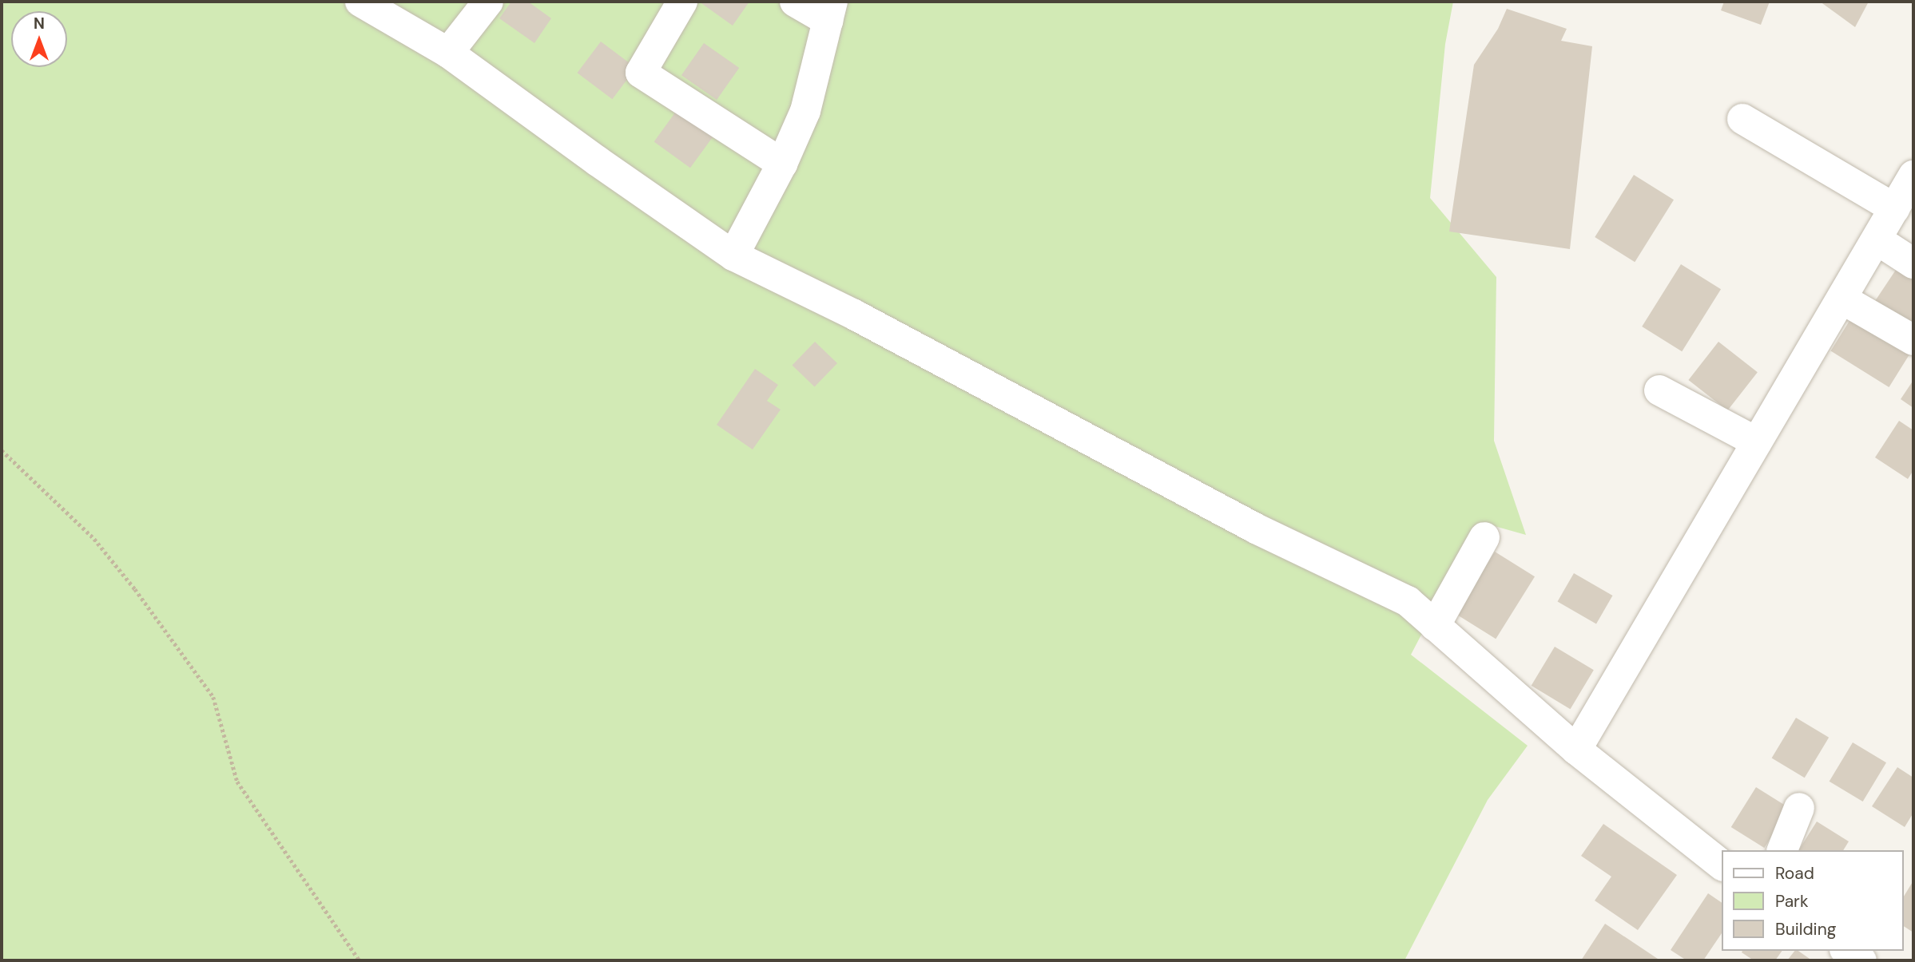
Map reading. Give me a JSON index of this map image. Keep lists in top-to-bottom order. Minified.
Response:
{"legend":["Road","Park","Building"],"north":"top"}
